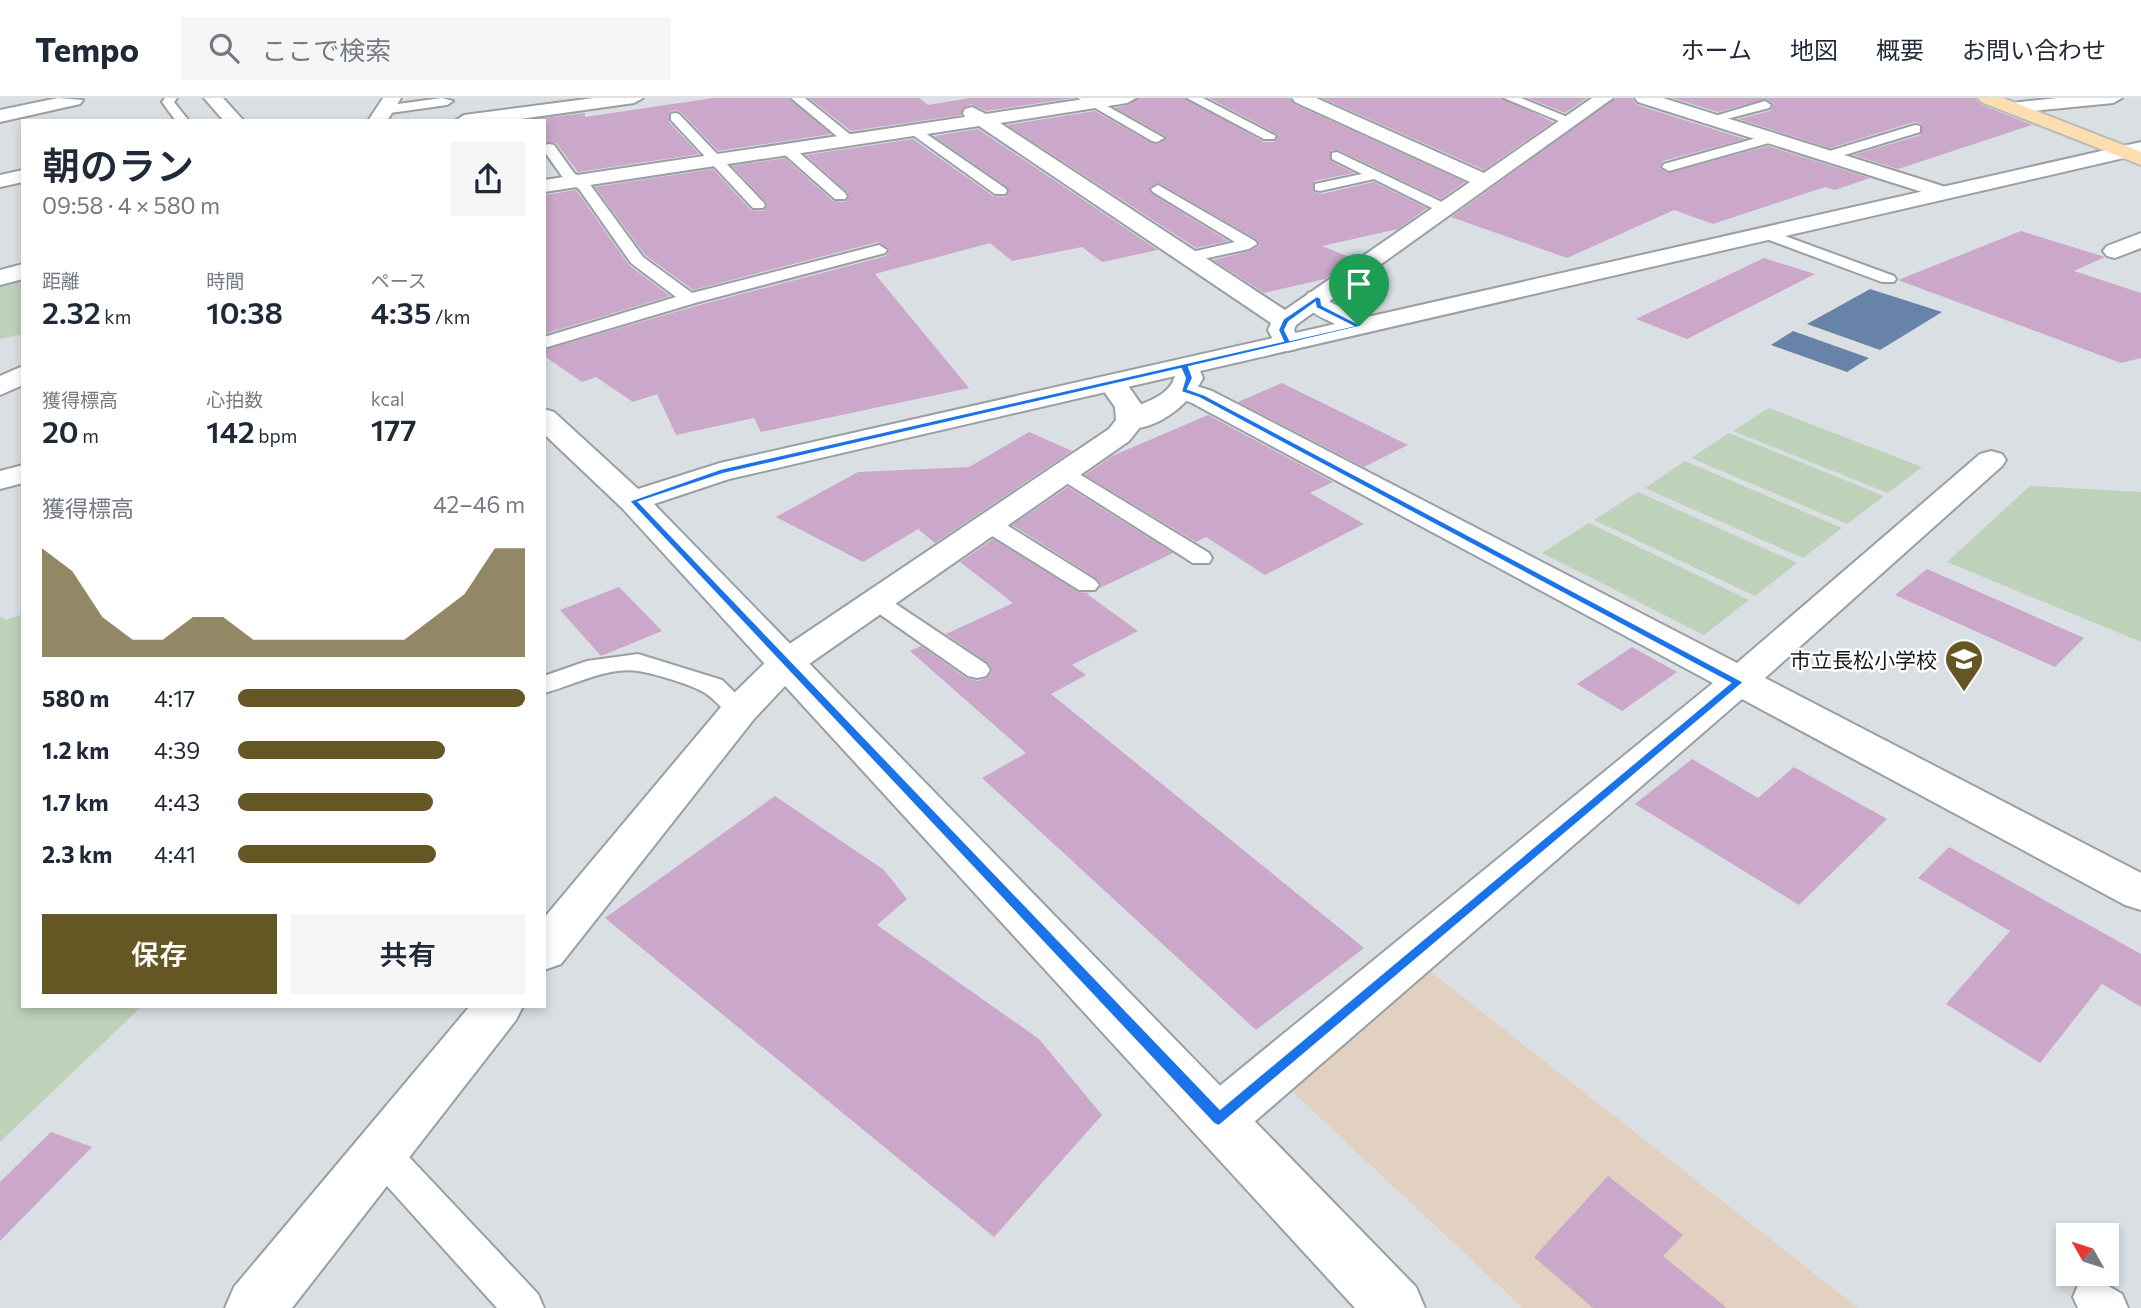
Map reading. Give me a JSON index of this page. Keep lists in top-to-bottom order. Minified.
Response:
{"places":{"school or university":["市立長松小学校"]},"north":"top left","page":{"header":"Tempo","search":"ここで検索","nav":["ホーム","地図","概要","お問い合わせ"],"heading":["朝のラン","09:58 · 4 × 580 m"],"stats":[["距離","2.32 km"],["時間","10:38"],["ペース","4:35 /km"],["獲得標高","20 m"],["心拍数","142 bpm"],["kcal","177"]],"chart":["獲得標高","42–46 m"],"list":[{"name":"580 m","note":"4:17"},{"name":"1.2 km","note":"4:39"},{"name":"1.7 km","note":"4:43"},{"name":"2.3 km","note":"4:41"}],"buttons":["保存","共有"]}}
